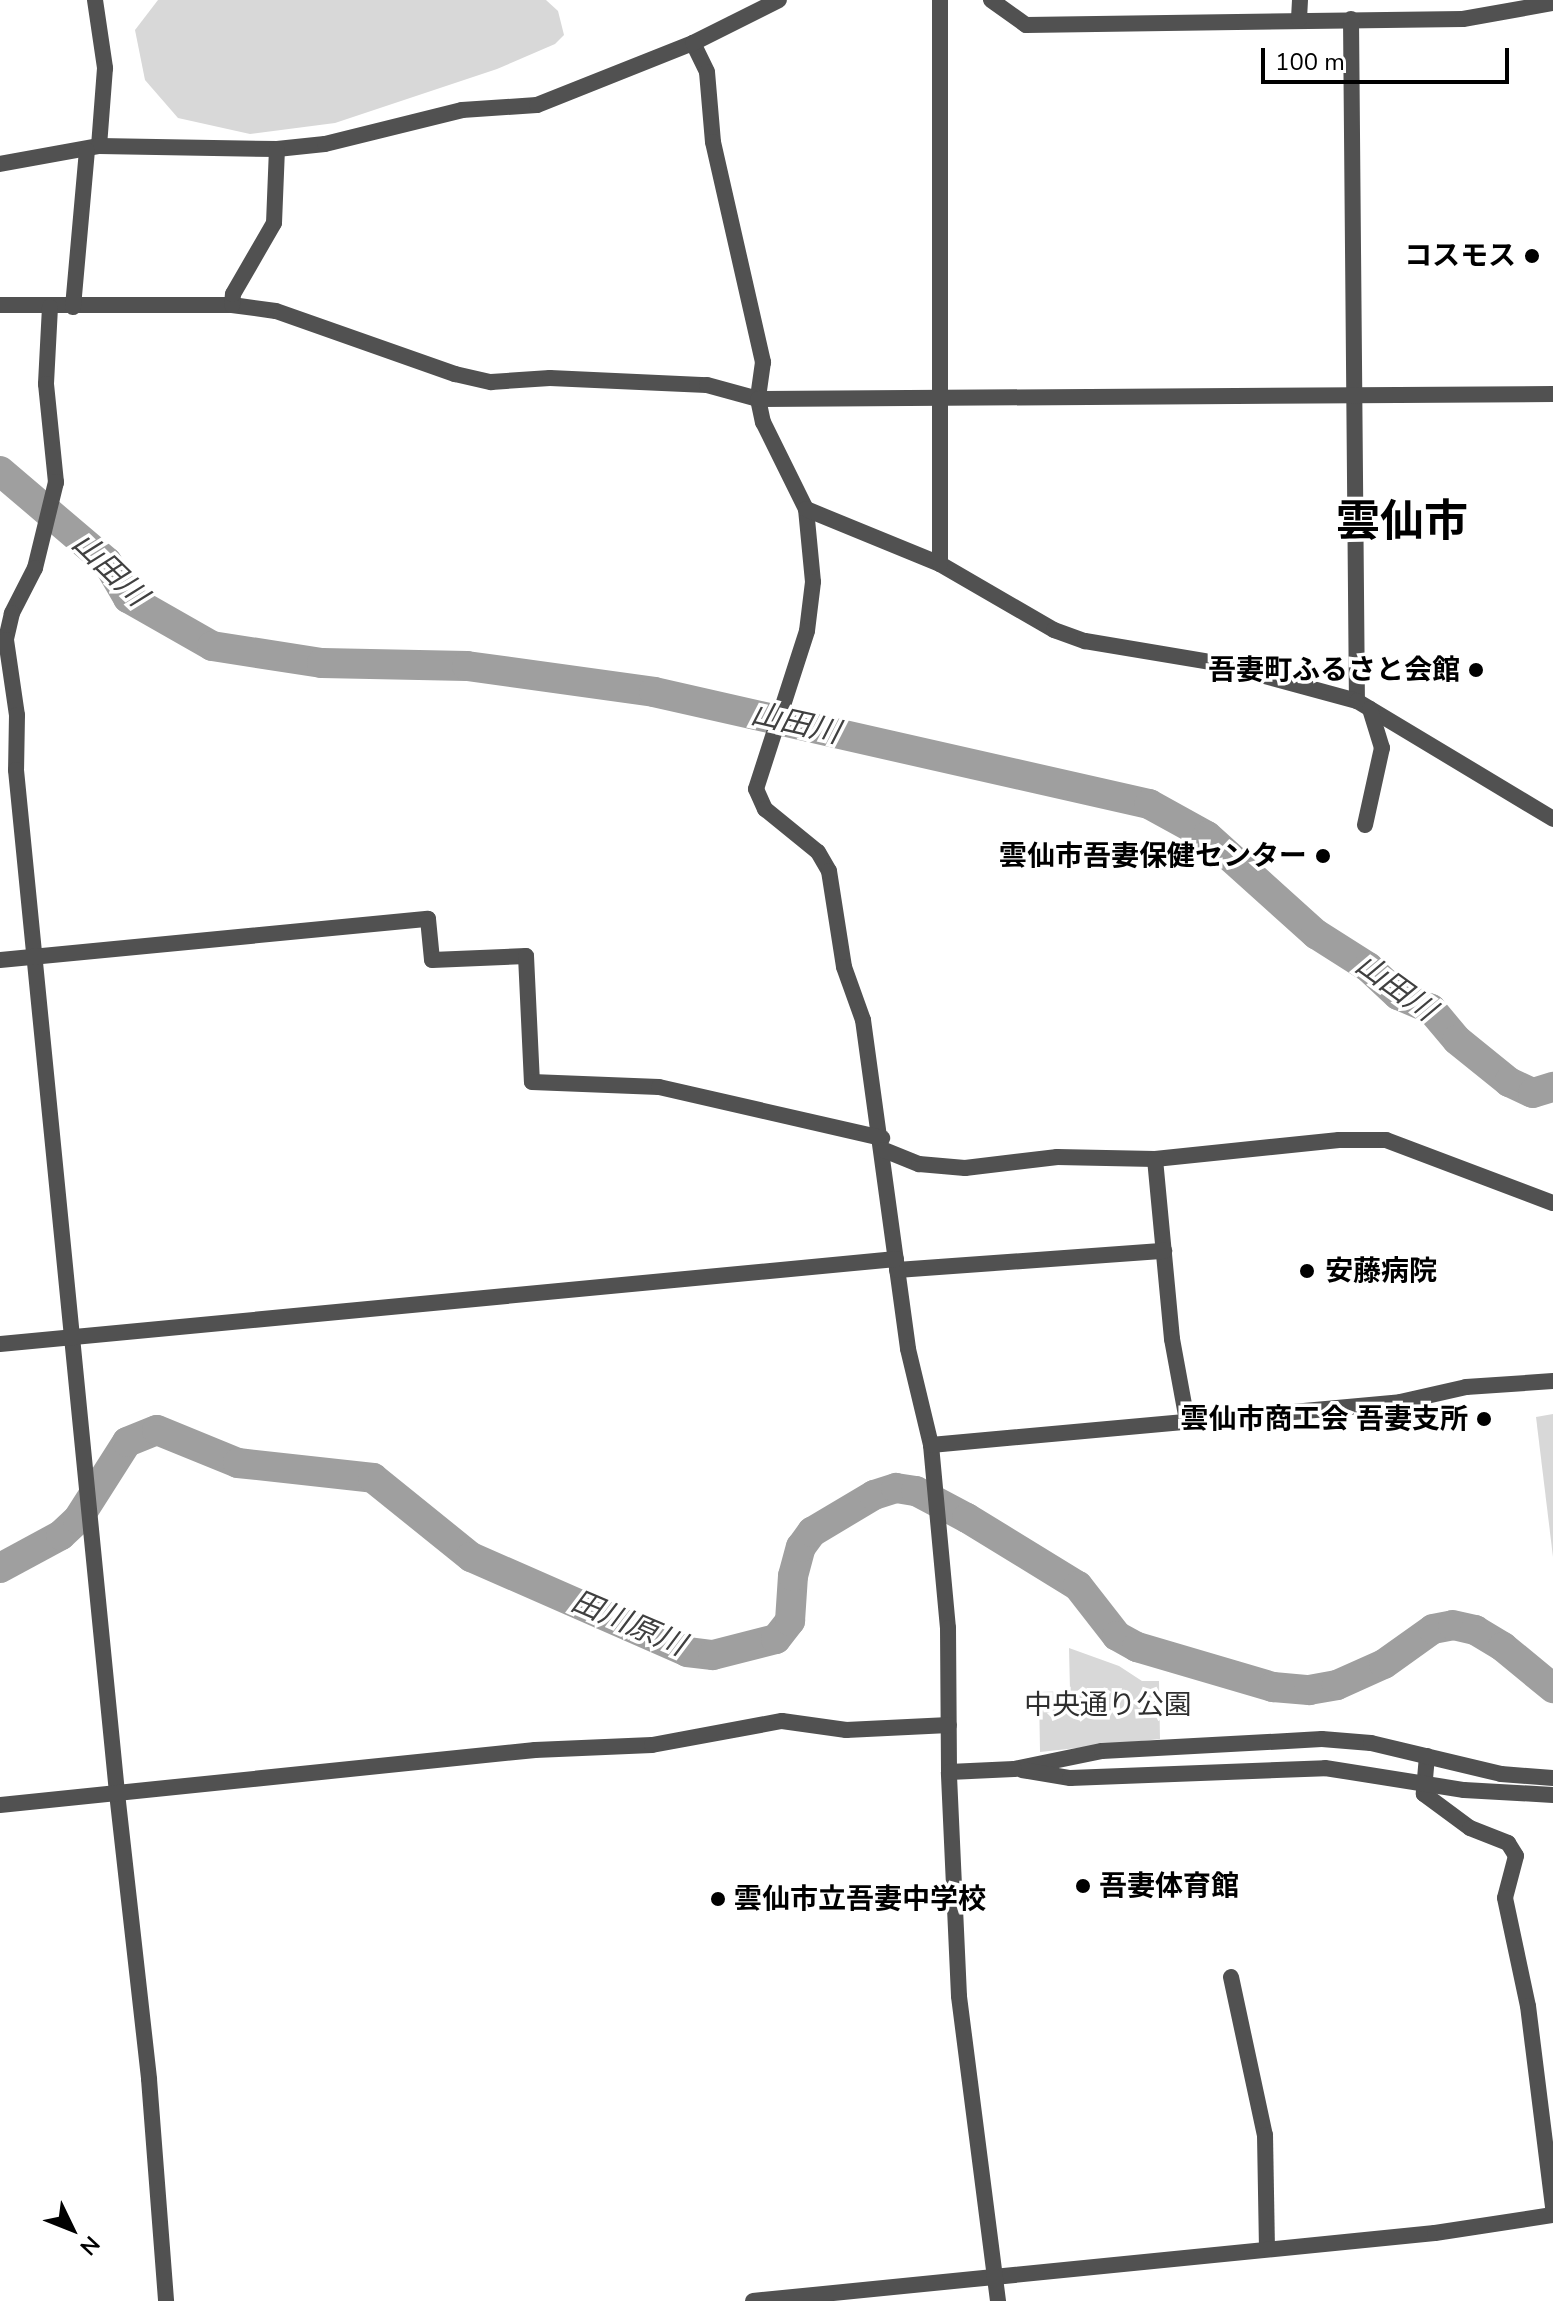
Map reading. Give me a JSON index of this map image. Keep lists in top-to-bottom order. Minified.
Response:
{"districts":["雲仙市"],"water":["山田川","田川原川"],"parks":["中央通り公園"],"places":["コスモス","吾妻町ふるさと会館","雲仙市吾妻保健センター","安藤病院","雲仙市商工会 吾妻支所","吾妻体育館","雲仙市立吾妻中学校"],"scale_bar":"100 m","north":"bottom right"}
